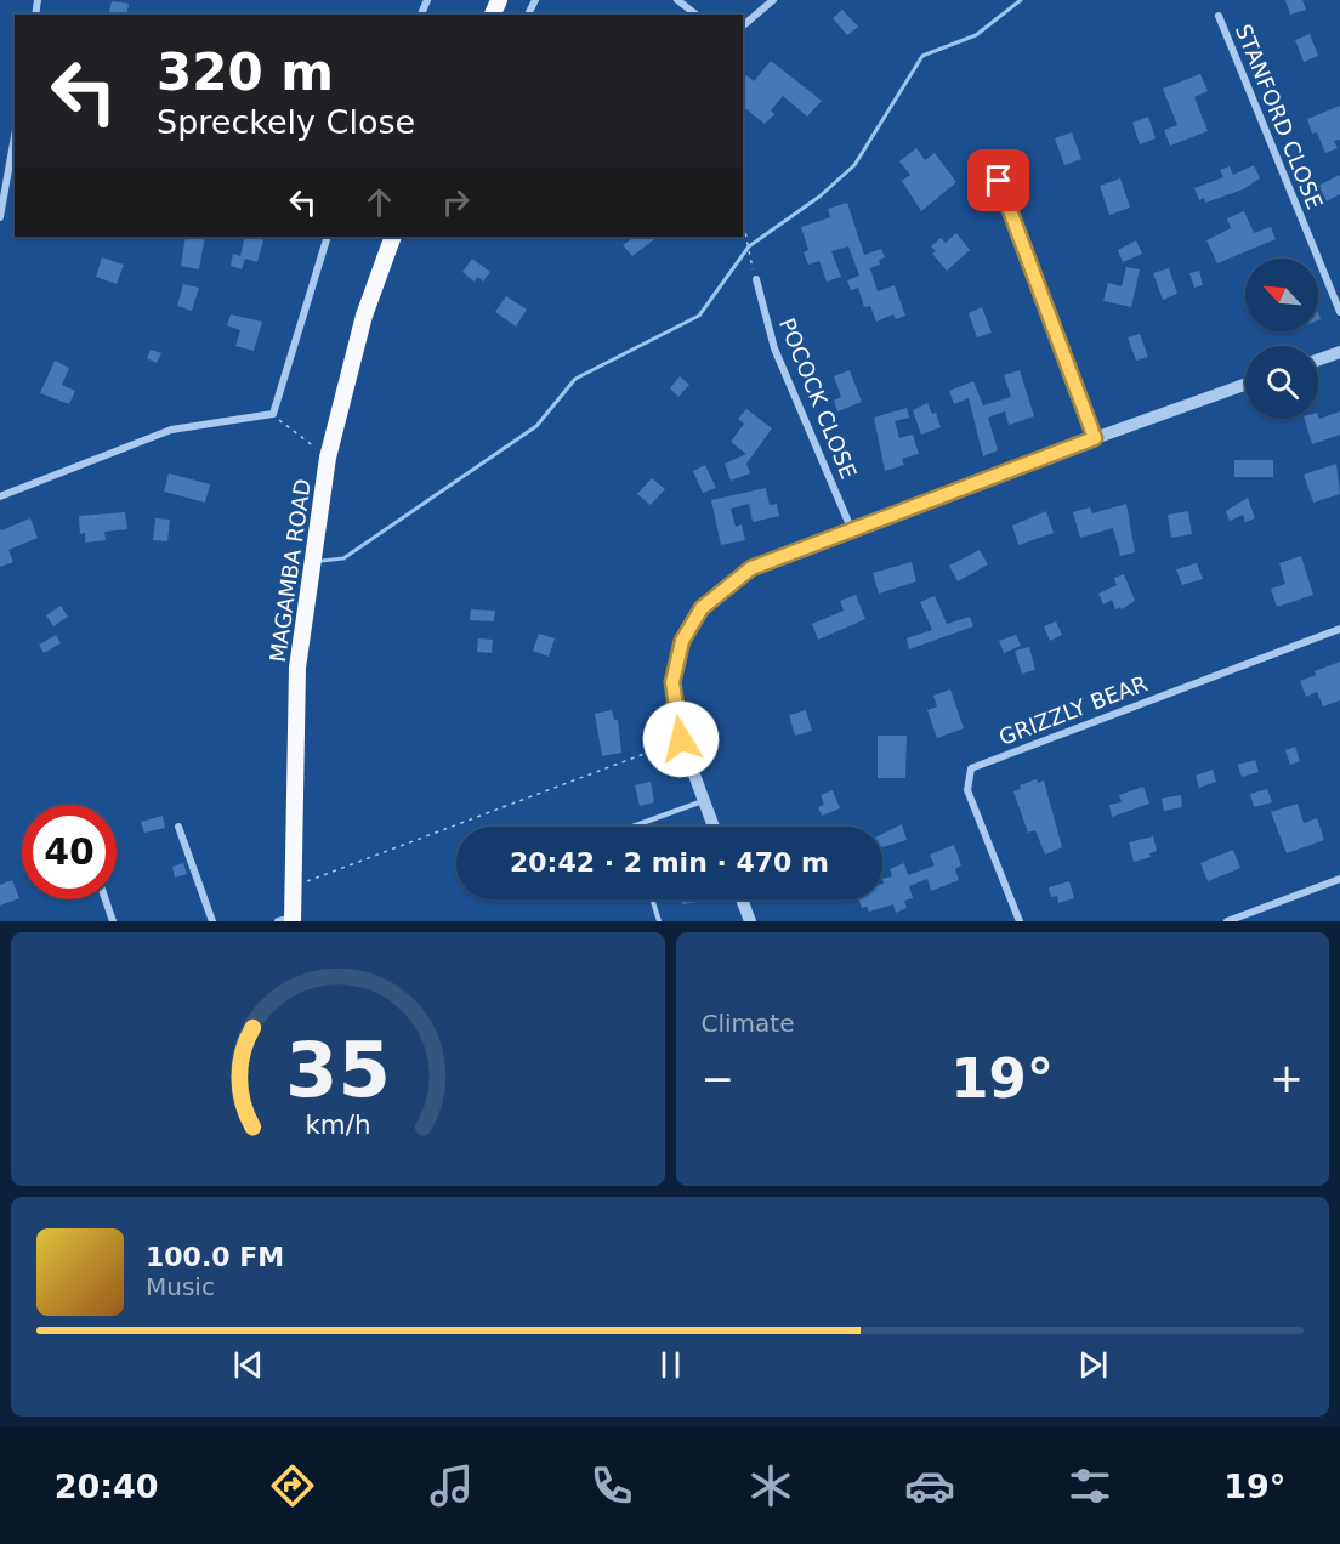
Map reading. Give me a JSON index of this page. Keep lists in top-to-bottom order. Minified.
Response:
{"streets":{"highway":["MAGAMBA ROAD"],"street":["STANFORD CLOSE","POCOCK CLOSE","GRIZZLY BEAR"]},"north":"top left","page":{"turn":["320 m","Spreckely Close"],"limit":"40","trip":"20:42 · 2 min · 470 m","tile":"Climate","heat":["−","19°","+"],"song":["100.0 FM","Music"],"tabs":["20:40","19°"],"gauge":["35","km/h"]}}
